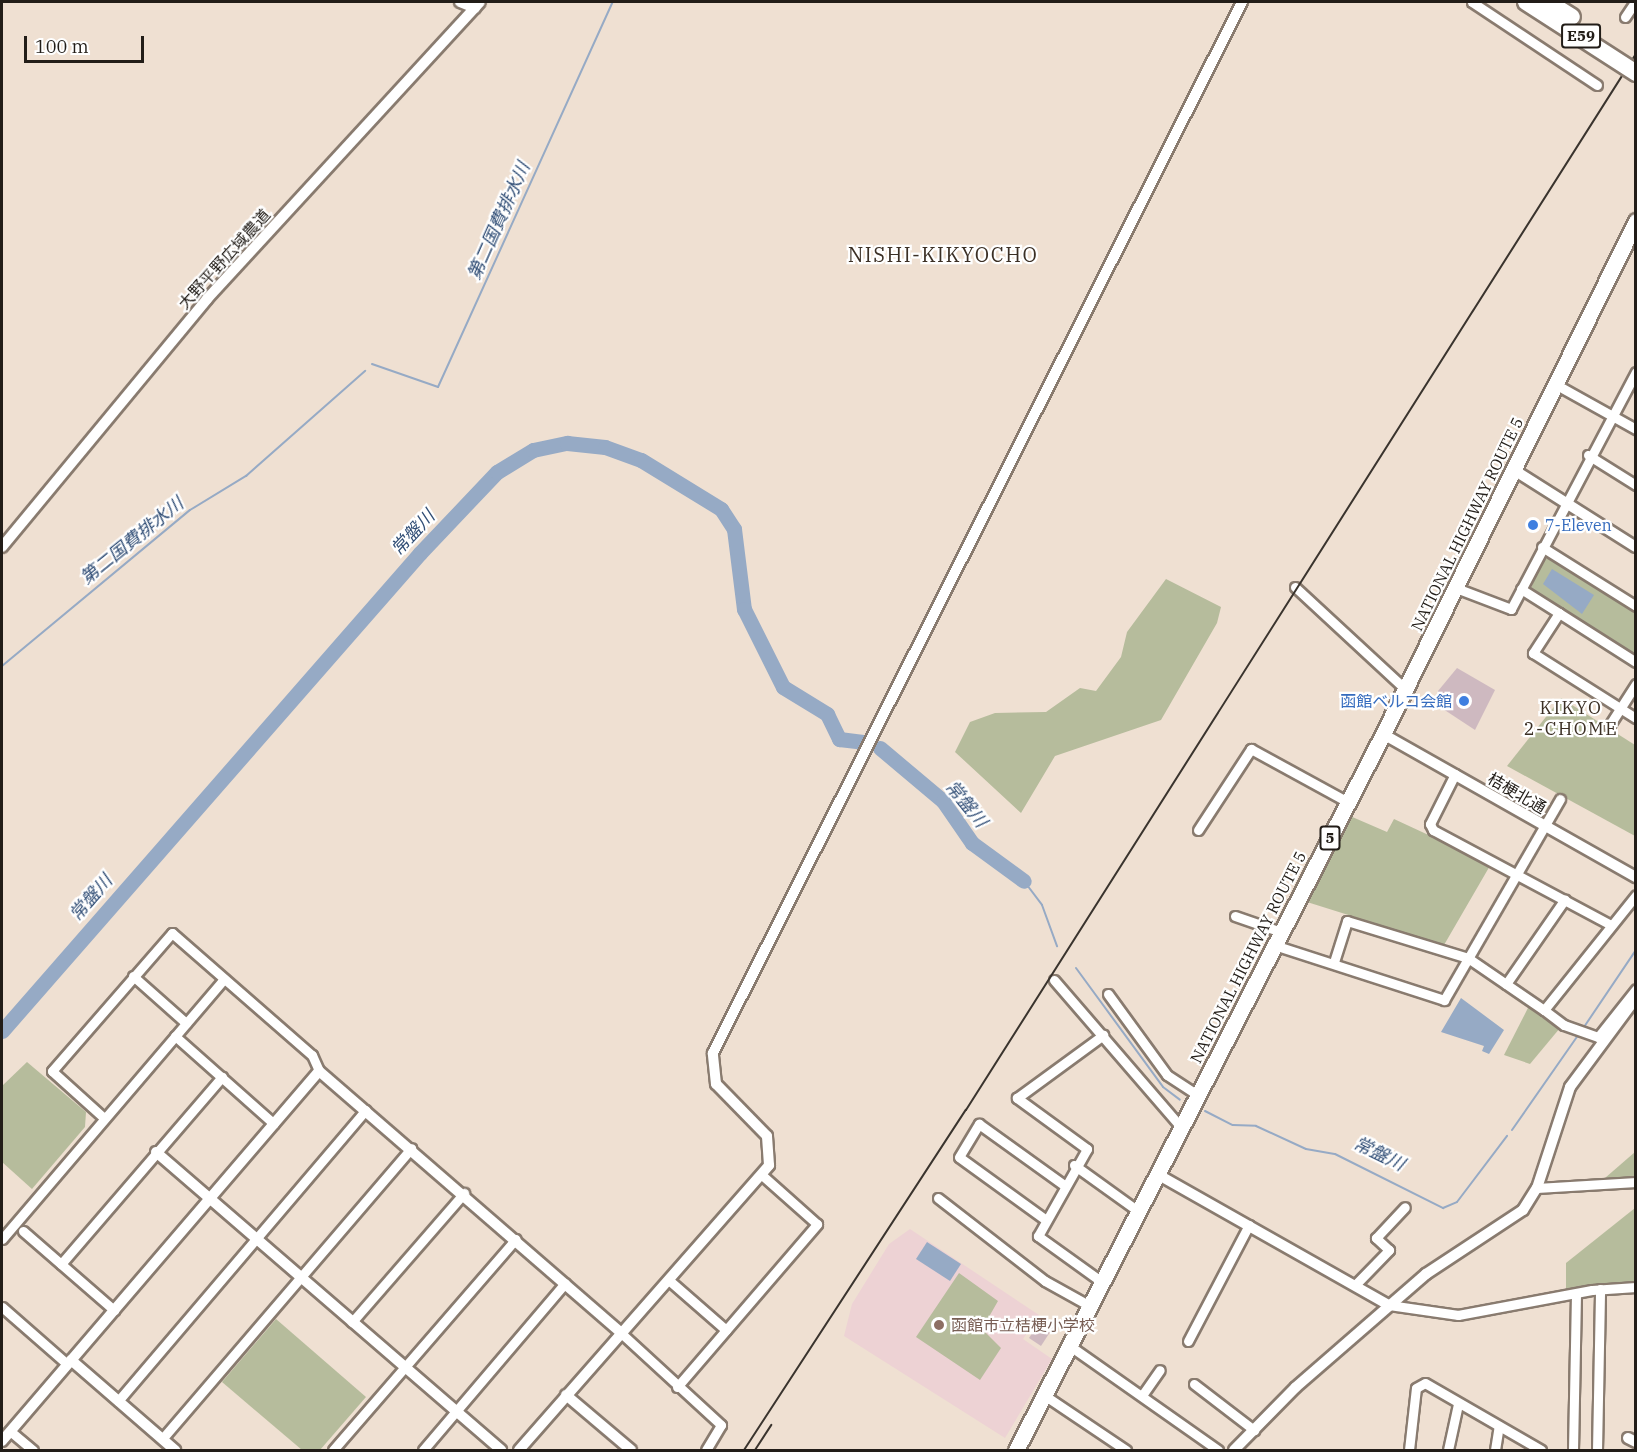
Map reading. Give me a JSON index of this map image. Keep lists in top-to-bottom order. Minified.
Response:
{"streets":{"highway":["E59","NATIONAL HIGHWAY ROUTE 5","5"],"street":["大野平野広域農道","桔梗北通"]},"crossings":[["NATIONAL HIGHWAY ROUTE 5","桔梗北通"]],"districts":["NISHI-KIKYOCHO","KIKYO 2-CHOME"],"water":["第二国費排水川","常盤川"],"places":["7-Eleven","函館ベルコ会館","函館市立桔梗小学校"],"scale_bar":"100 m"}
